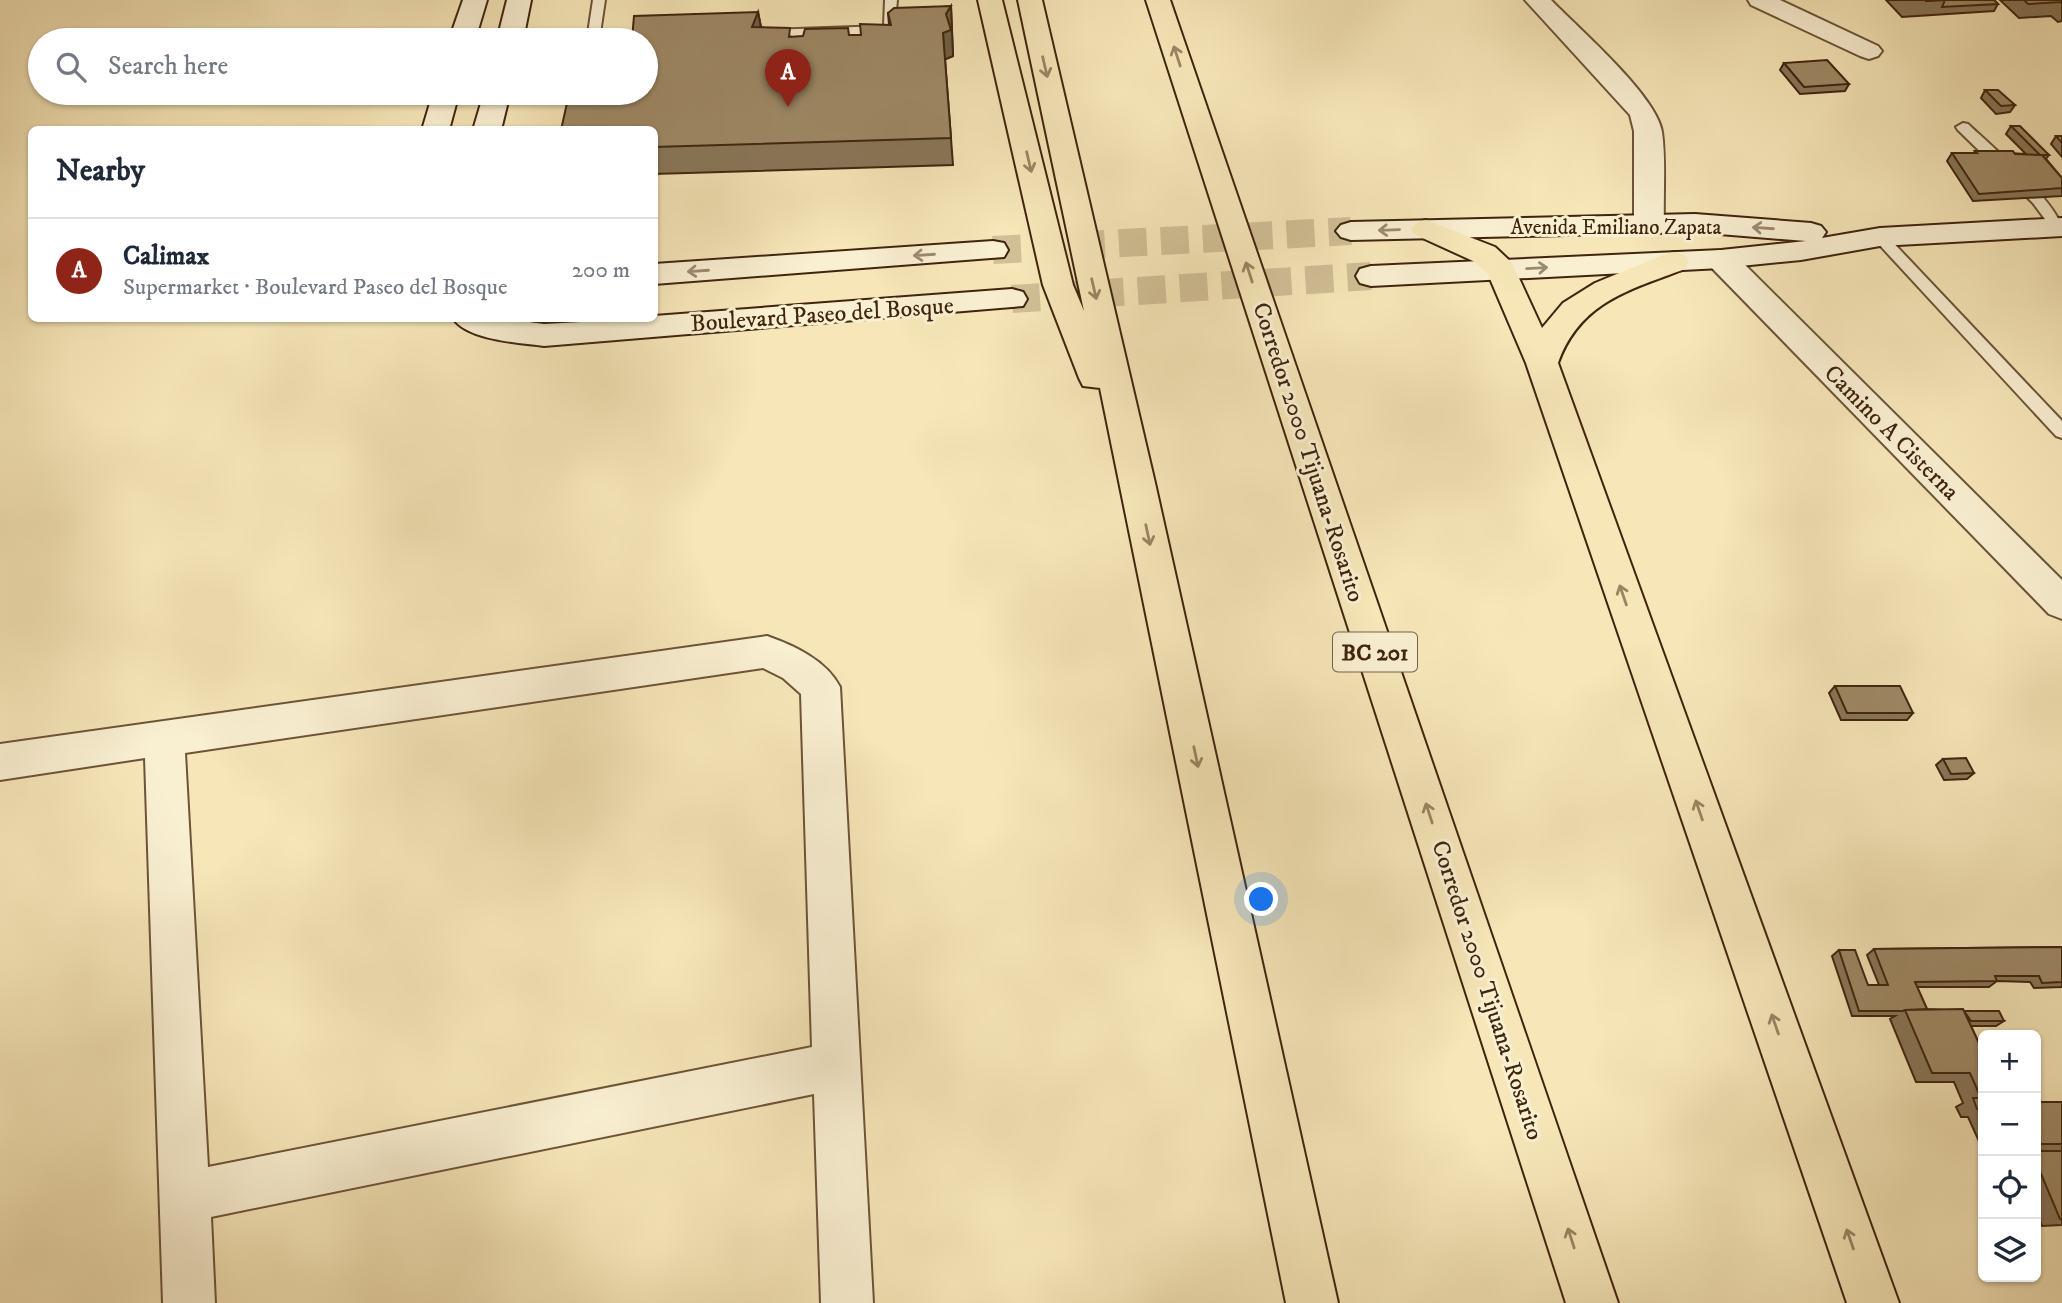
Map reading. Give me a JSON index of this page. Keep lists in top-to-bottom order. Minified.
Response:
{"streets":{"highway":["Corredor 2000 Tijuana-Rosarito","BC 201"],"street":["Avenida Emiliano Zapata","Boulevard Paseo del Bosque","Camino A Cisterna"]},"crossings":[["Avenida Emiliano Zapata","Camino A Cisterna"]],"page":{"search":"Search here","pins":"A","heading":"Nearby","list":[{"mark":"A","name":"Calimax","note":"Supermarket · Boulevard Paseo del Bosque","value":"200 m"}],"map_buttons":["+","−"]}}
